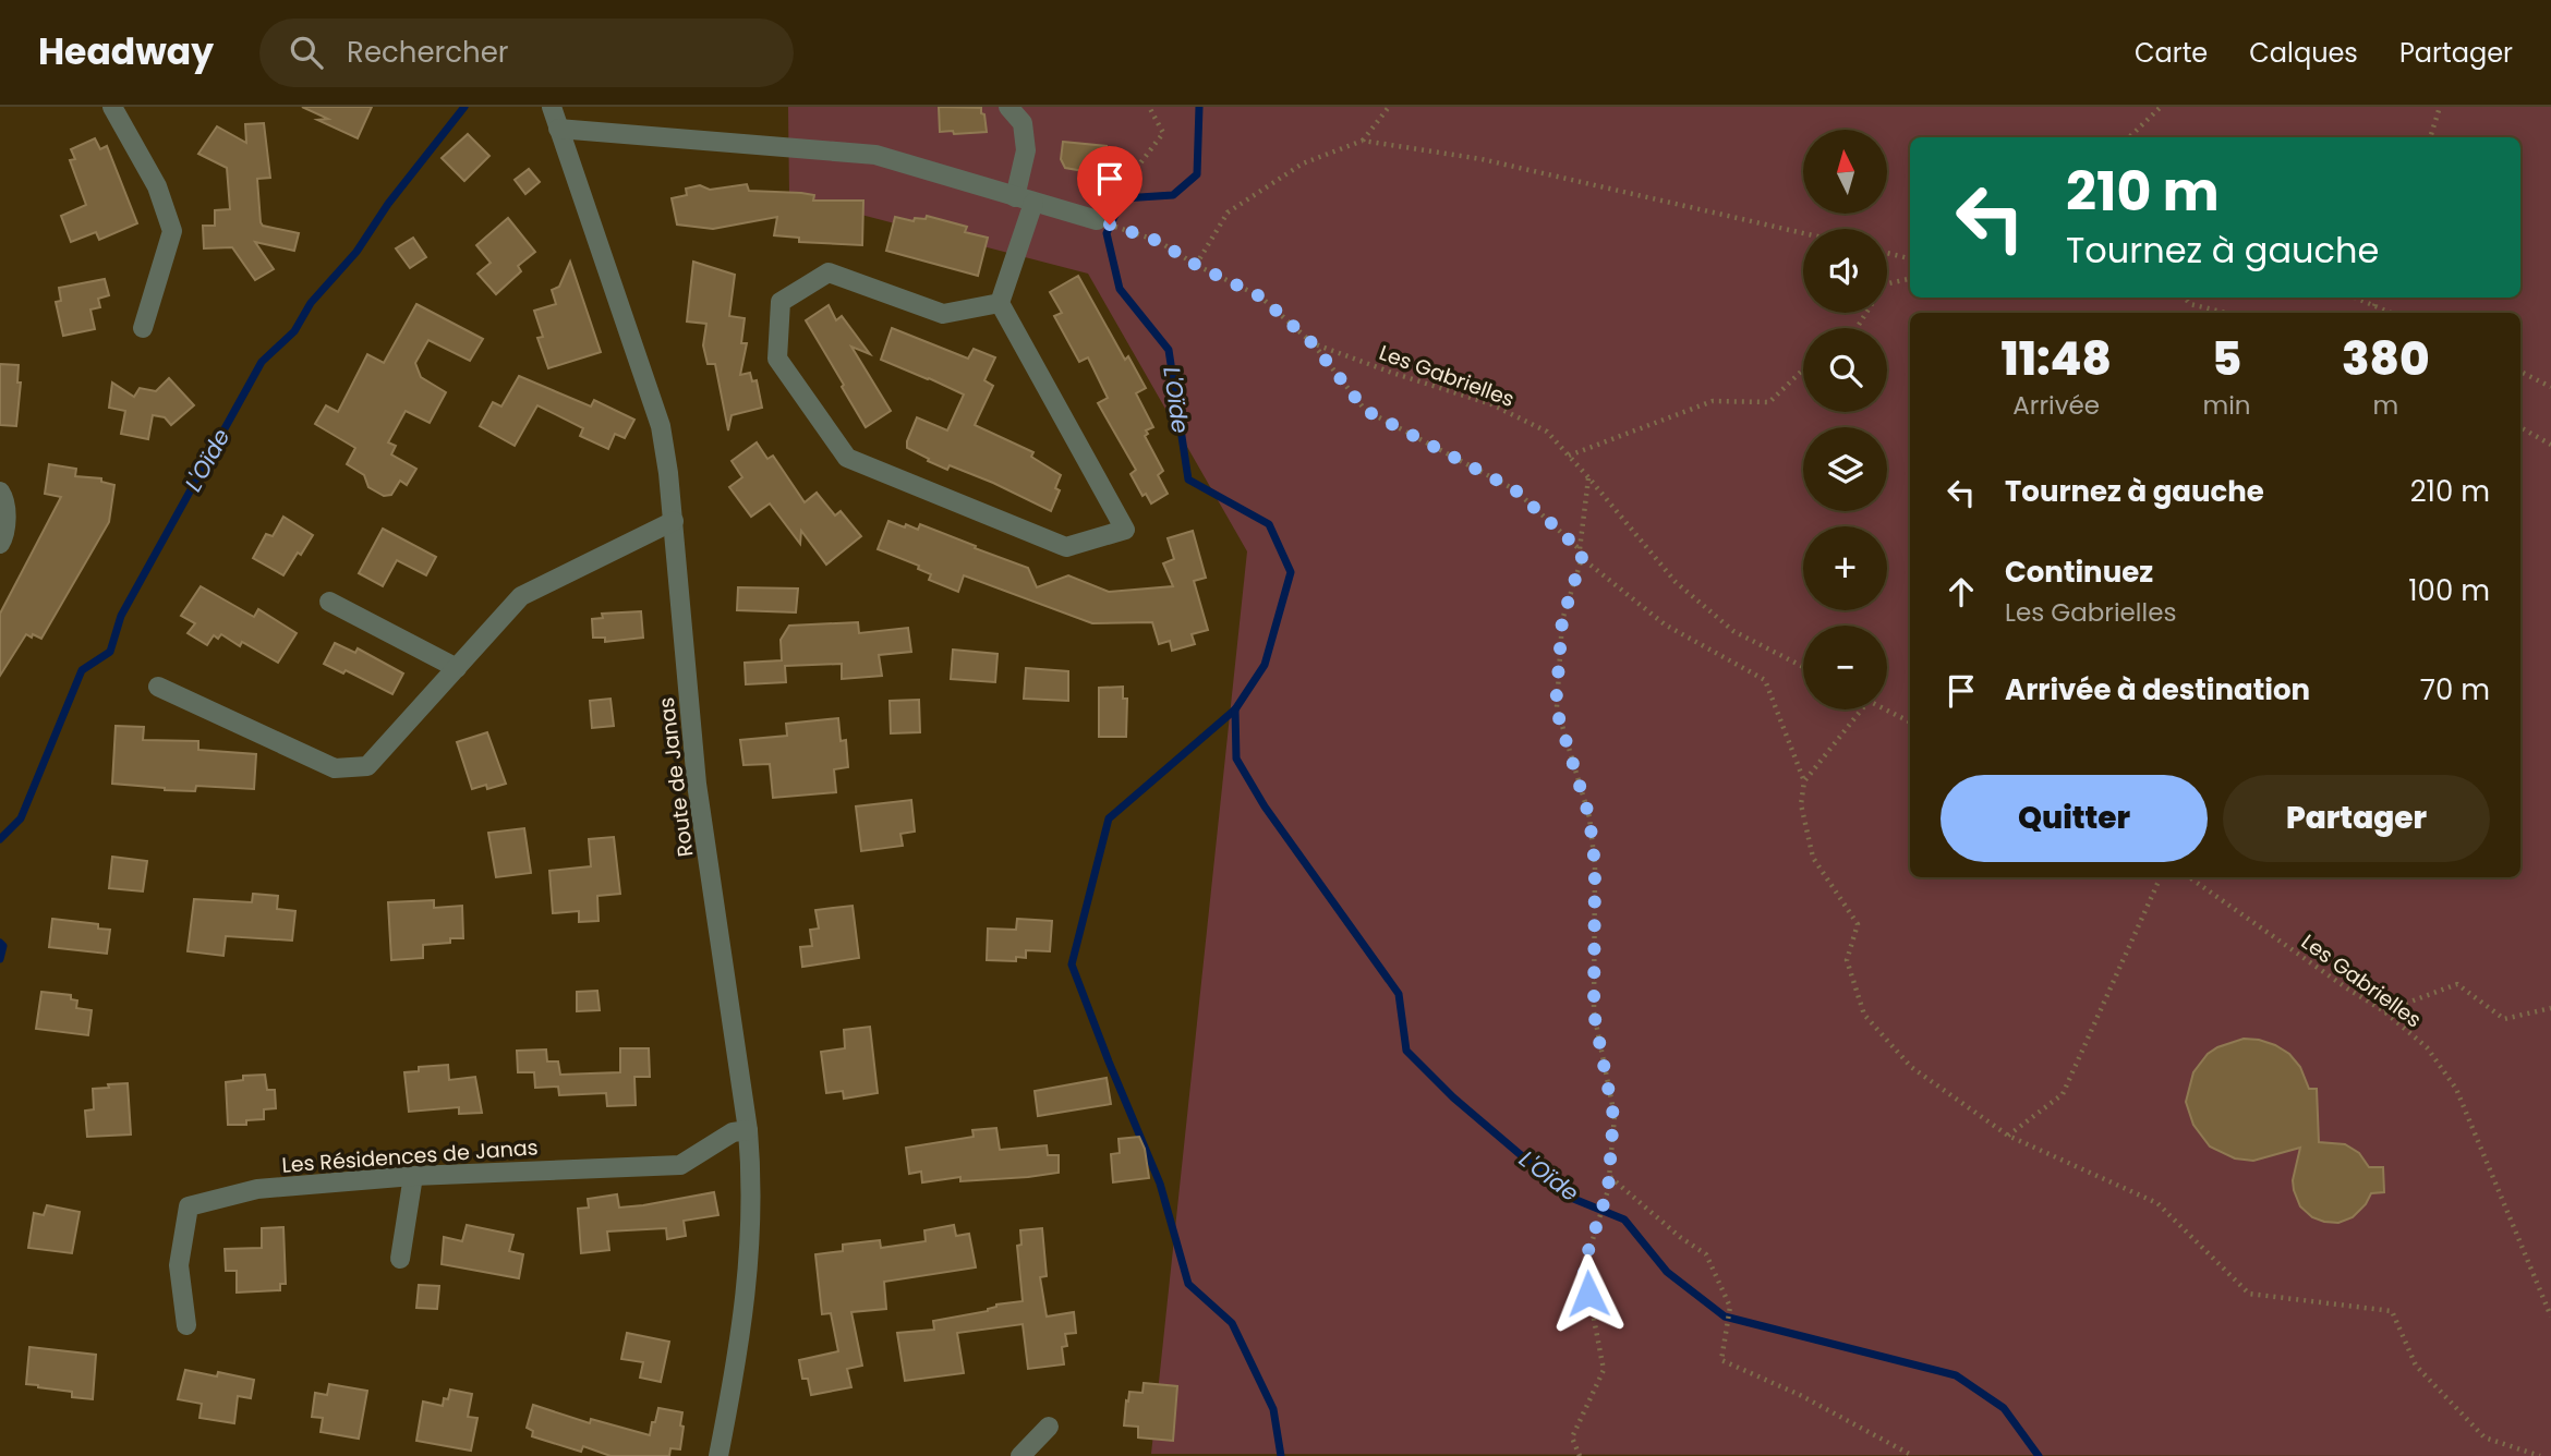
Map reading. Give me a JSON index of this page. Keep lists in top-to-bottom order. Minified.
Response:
{"streets":{"street":["Route de Janas","Les Résidences de Janas"],"path":["Les Gabrielles"]},"crossings":[["Route de Janas","Les Résidences de Janas"]],"water":["L'Oïde"],"north":"top","page":{"header":"Headway","search":"Rechercher","nav":["Carte","Calques","Partager"],"map_buttons":["+","−"],"turn":["210 m","Tournez à gauche"],"eta":["11:48","Arrivée","5","min","380","m"],"list":[{"name":"Tournez à gauche","value":"210 m"},{"name":"Continuez","note":"Les Gabrielles","value":"100 m"},{"name":"Arrivée à destination","value":"70 m"}],"buttons":["Quitter","Partager"]}}
